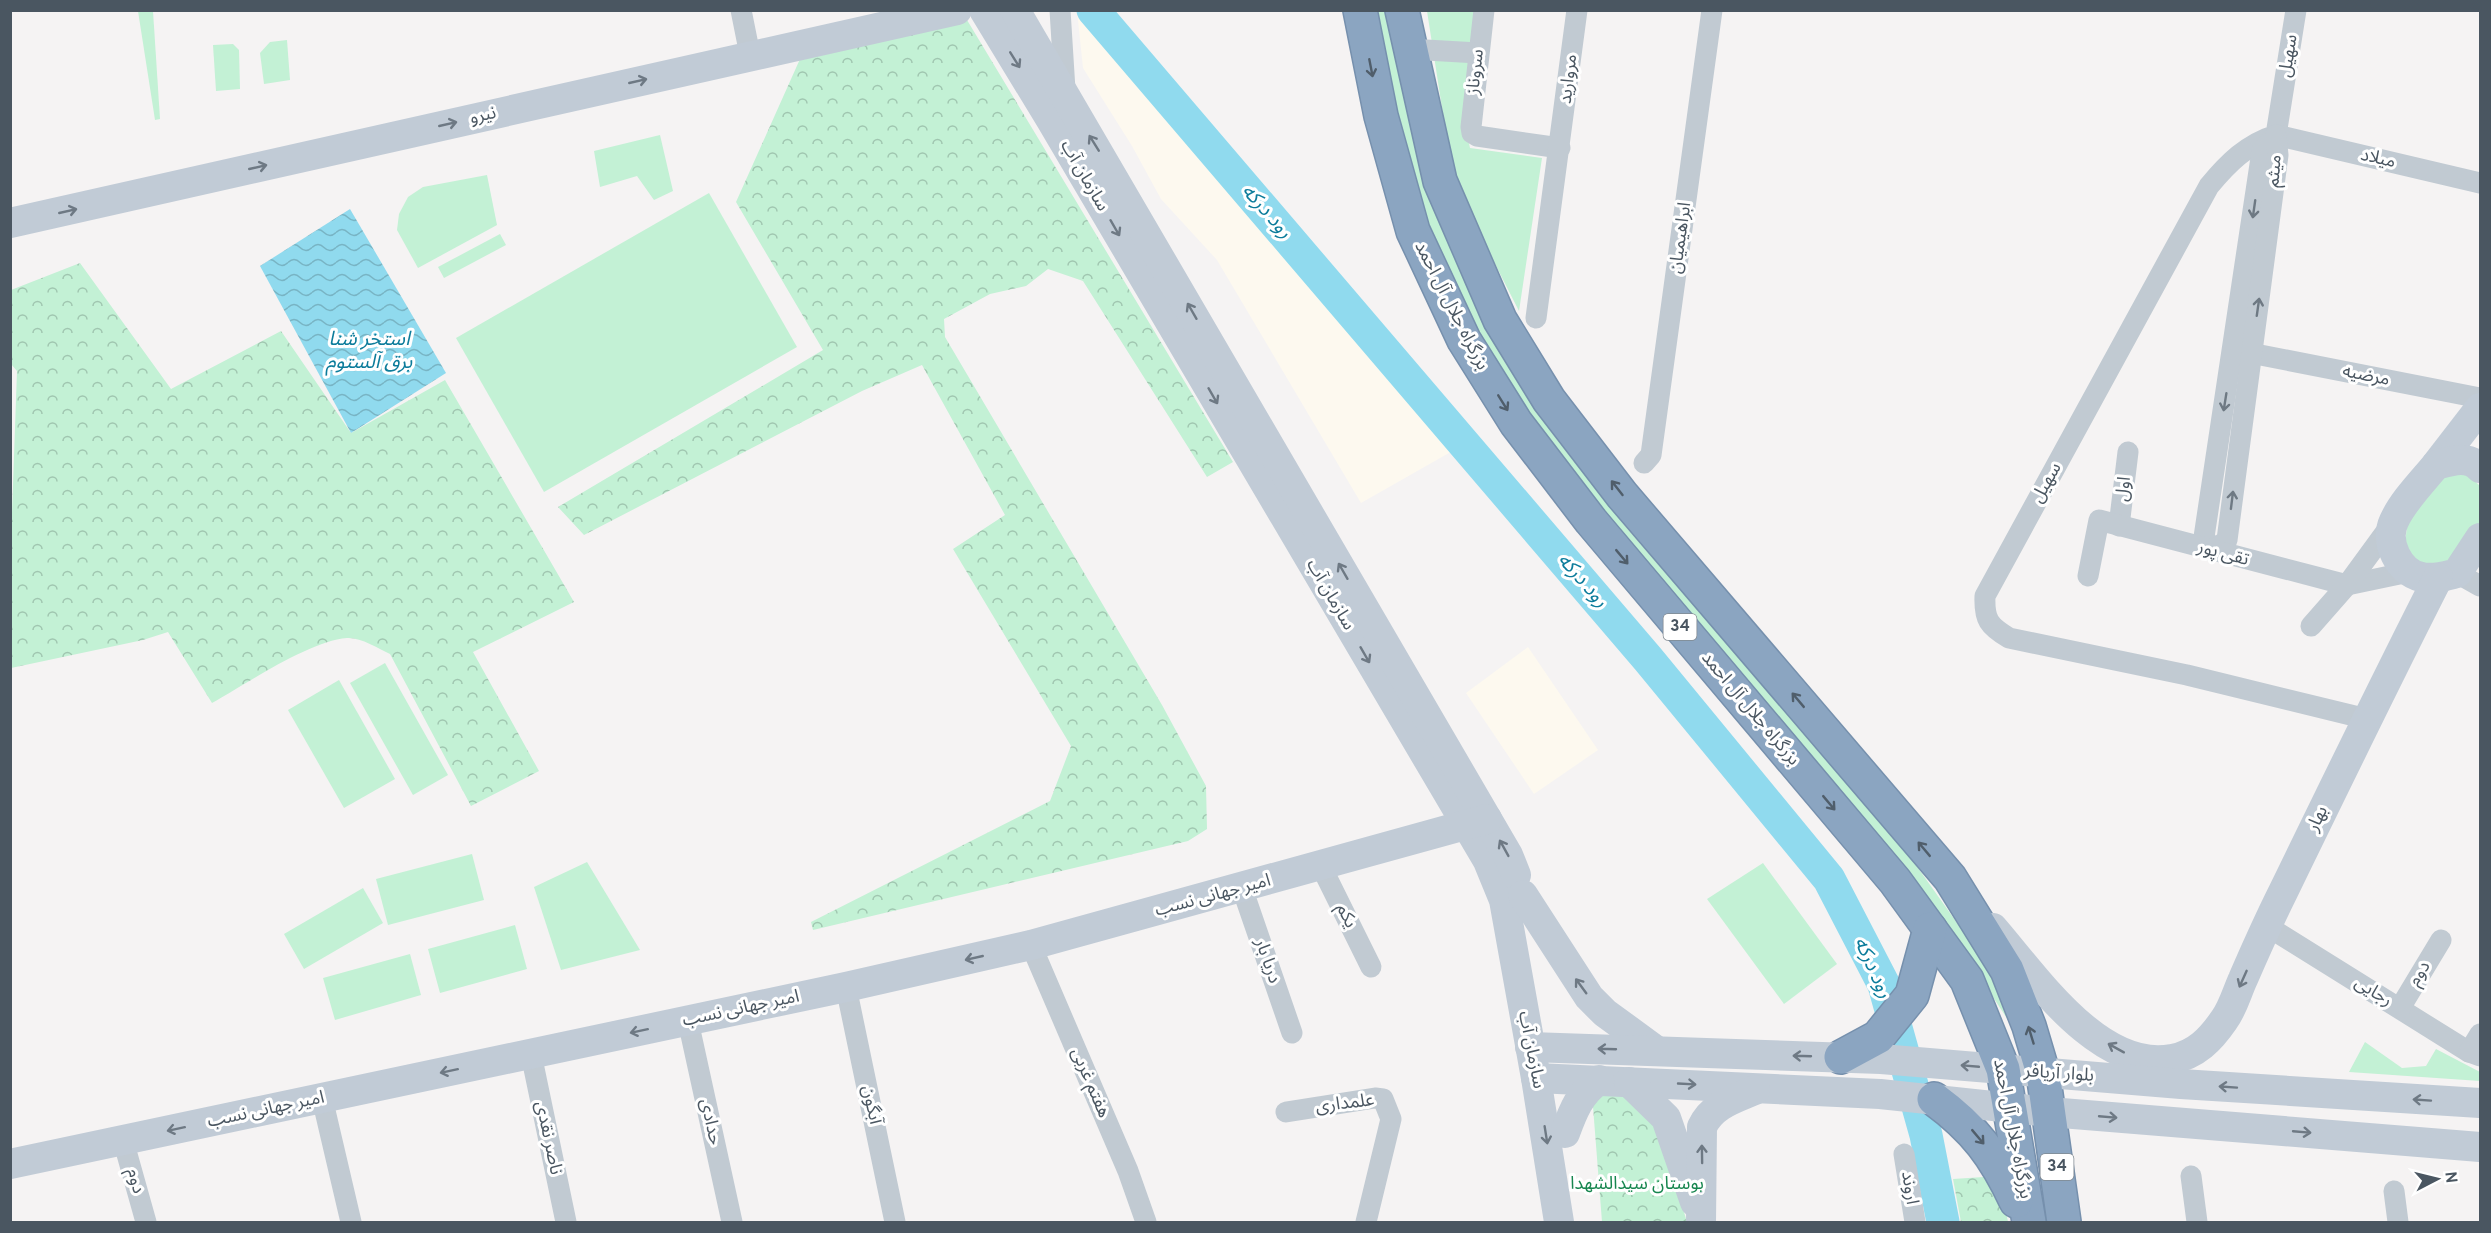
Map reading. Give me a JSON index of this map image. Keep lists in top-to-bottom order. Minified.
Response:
{"streets":{"highway":["بزرگراه جلال آل احمد","34"],"main road":["نیرو","سازمان آب","بهار","امیر جهانی نسب","بلوار آریافر"],"street":["سهیل","سروناز","مروارید","میلاد","میثم","ابراهیمیان","مرضیه","اول","تقی پور","یکم","دریا بار","دوم","رجایی","هفتم غربی","علمداری","آبگون","حدادی","ناصر نقدی","اروند"]},"crossings":[["سهیل","میلاد"],["سهیل","میثم"],["سهیل","بهار"],["سروناز","مروارید"],["میلاد","میثم"],["میثم","مرضیه"],["میثم","تقی پور"],["سازمان آب","امیر جهانی نسب"],["سازمان آب","بلوار آریافر"],["بزرگراه جلال آل احمد","بهار"],["بزرگراه جلال آل احمد","بلوار آریافر"],["اول","تقی پور"],["بهار","رجایی"],["امیر جهانی نسب","یکم"],["امیر جهانی نسب","دریا بار"],["امیر جهانی نسب","دوم"],["امیر جهانی نسب","هفتم غربی"],["امیر جهانی نسب","آبگون"],["امیر جهانی نسب","حدادی"],["امیر جهانی نسب","ناصر نقدی"],["دوم","رجایی"]],"one_way":["نیرو","امیر جهانی نسب"],"water":["رود درکه","استخر شنا برق آلستوم"],"parks":["بوستان سیدالشهدا"],"north":"right"}
